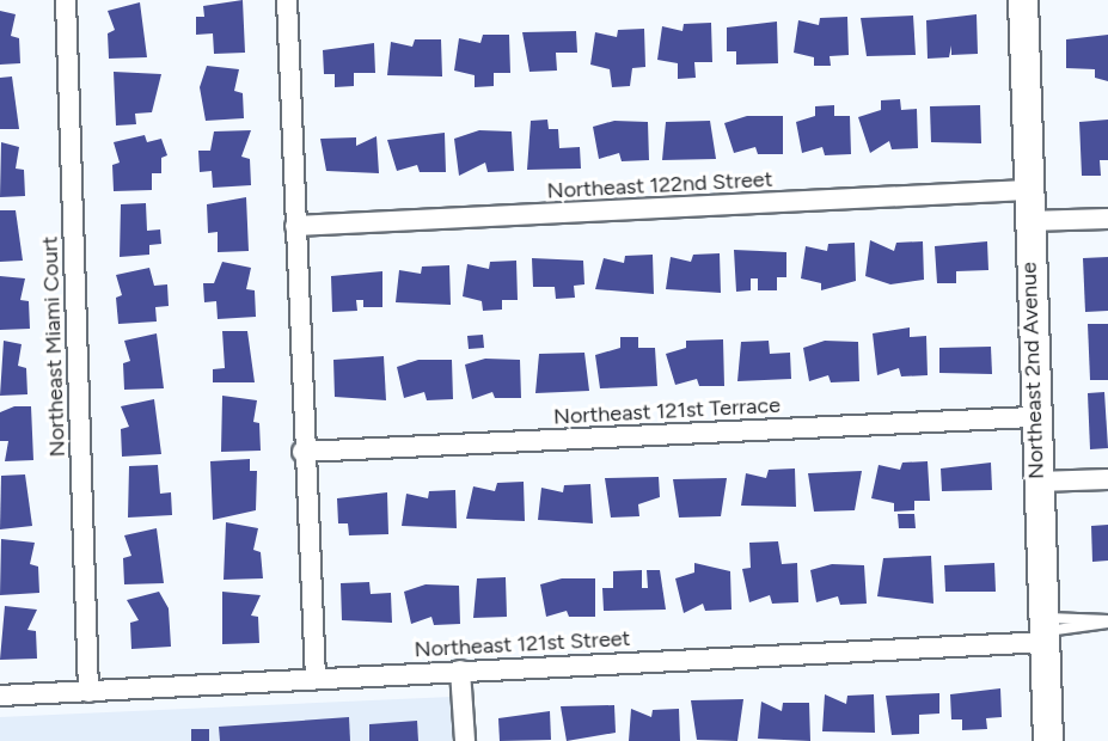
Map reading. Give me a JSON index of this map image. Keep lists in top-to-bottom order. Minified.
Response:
{"streets":{"street":["Northeast 122nd Street","Northeast Miami Court","Northeast 2nd Avenue","Northeast 121st Terrace","Northeast 121st Street"]},"crossings":[["Northeast 122nd Street","Northeast 2nd Avenue"],["Northeast Miami Court","Northeast 121st Street"],["Northeast 2nd Avenue","Northeast 121st Terrace"],["Northeast 2nd Avenue","Northeast 121st Street"]]}
